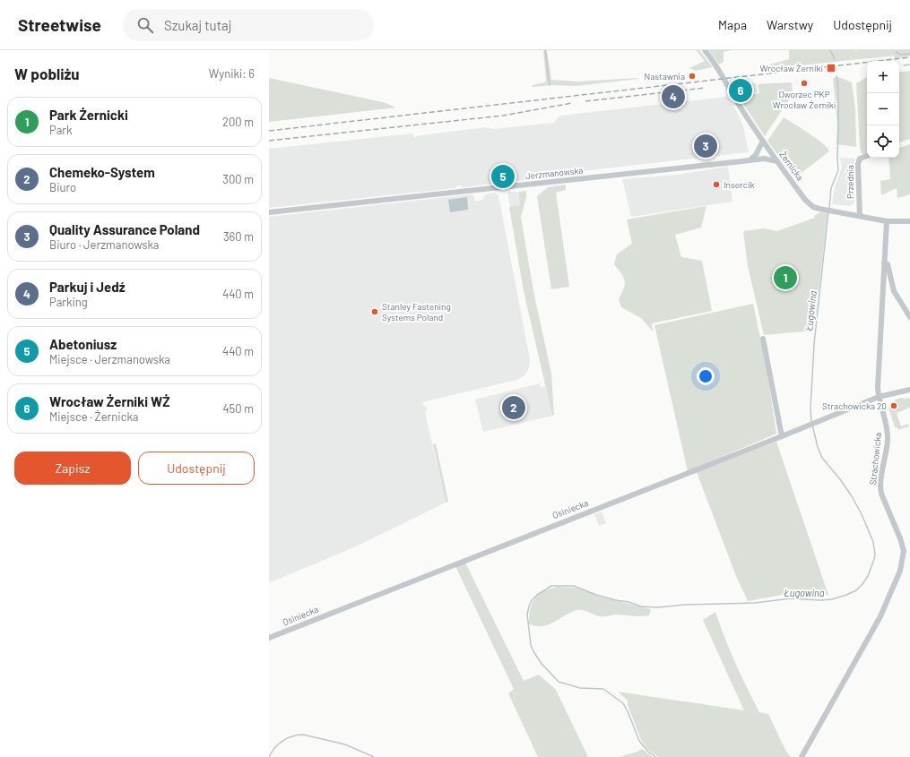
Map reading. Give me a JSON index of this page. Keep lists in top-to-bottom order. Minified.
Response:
{"streets":{"street":["Żernicka","Jerzmanowska","Przednia","Strachowicka","Osiniecka"]},"crossings":[["Żernicka","Jerzmanowska"],["Żernicka","Przednia"],["Żernicka","Strachowicka"],["Strachowicka","Osiniecka"]],"water":["Ługowina"],"places":{"transit":["Wrocław Żerniki"],"other":["Nastawnia","Dworzec PKP Wrocław Żerniki","Insercik","Stanley Fastening Systems Poland","Strachowicka 20"]},"page":{"header":"Streetwise","search":"Szukaj tutaj","nav":["Mapa","Warstwy","Udostępnij"],"heading":["W pobliżu","Wyniki: 6"],"map_buttons":["+","−"],"pins":["6","4","3","5","1","2"],"list":[{"mark":"1","name":"Park Żernicki","note":"Park","value":"200 m"},{"mark":"2","name":"Chemeko-System","note":"Biuro","value":"300 m"},{"mark":"3","name":"Quality Assurance Poland","note":"Biuro · Jerzmanowska","value":"360 m"},{"mark":"4","name":"Parkuj i Jedź","note":"Parking","value":"440 m"},{"mark":"5","name":"Abetoniusz","note":"Miejsce · Jerzmanowska","value":"440 m"},{"mark":"6","name":"Wrocław Żerniki WŻ","note":"Miejsce · Żernicka","value":"450 m"}],"buttons":["Zapisz","Udostępnij"]}}
